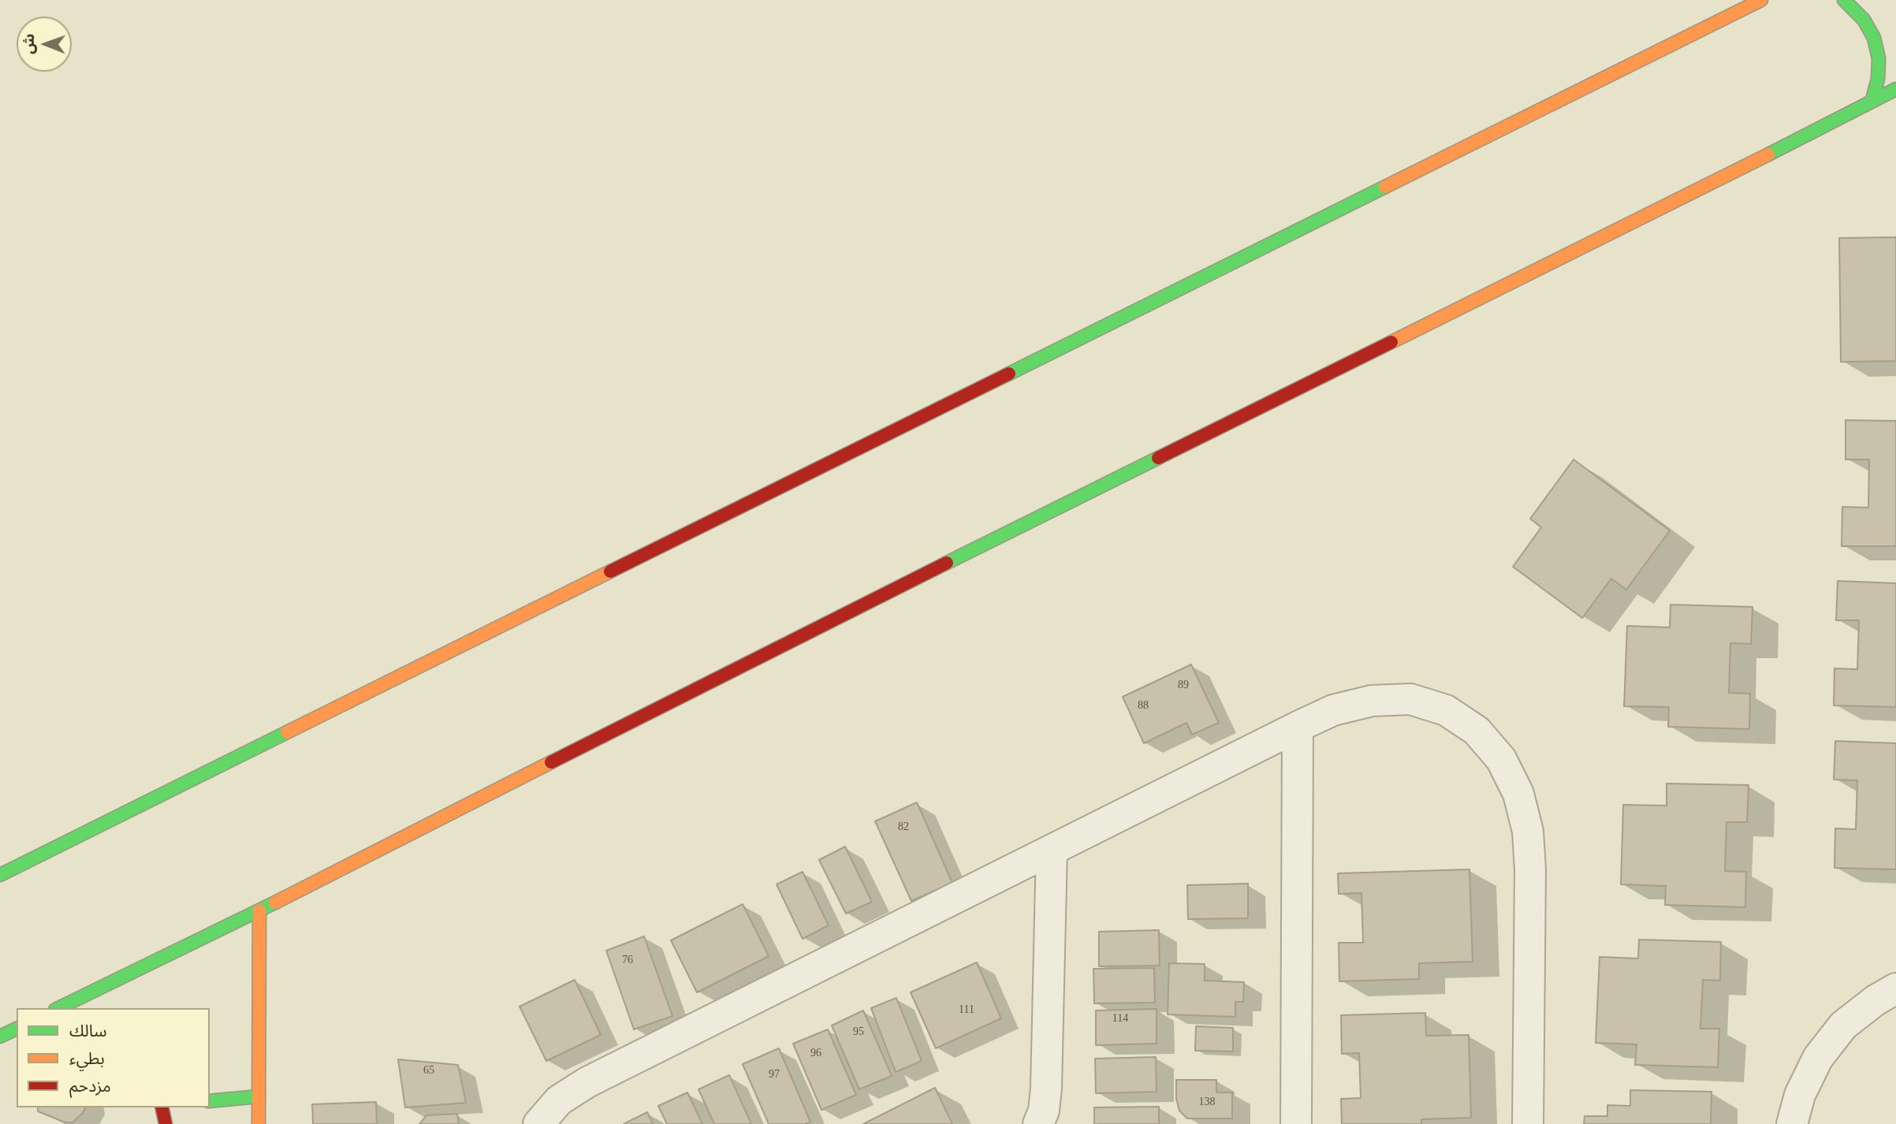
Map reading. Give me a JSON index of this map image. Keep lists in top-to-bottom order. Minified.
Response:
{"house_numbers":["89","88","82","76","111","114","95","96","65","97","138"],"legend":["سالك","بطيء","مزدحم"],"north":"left"}
